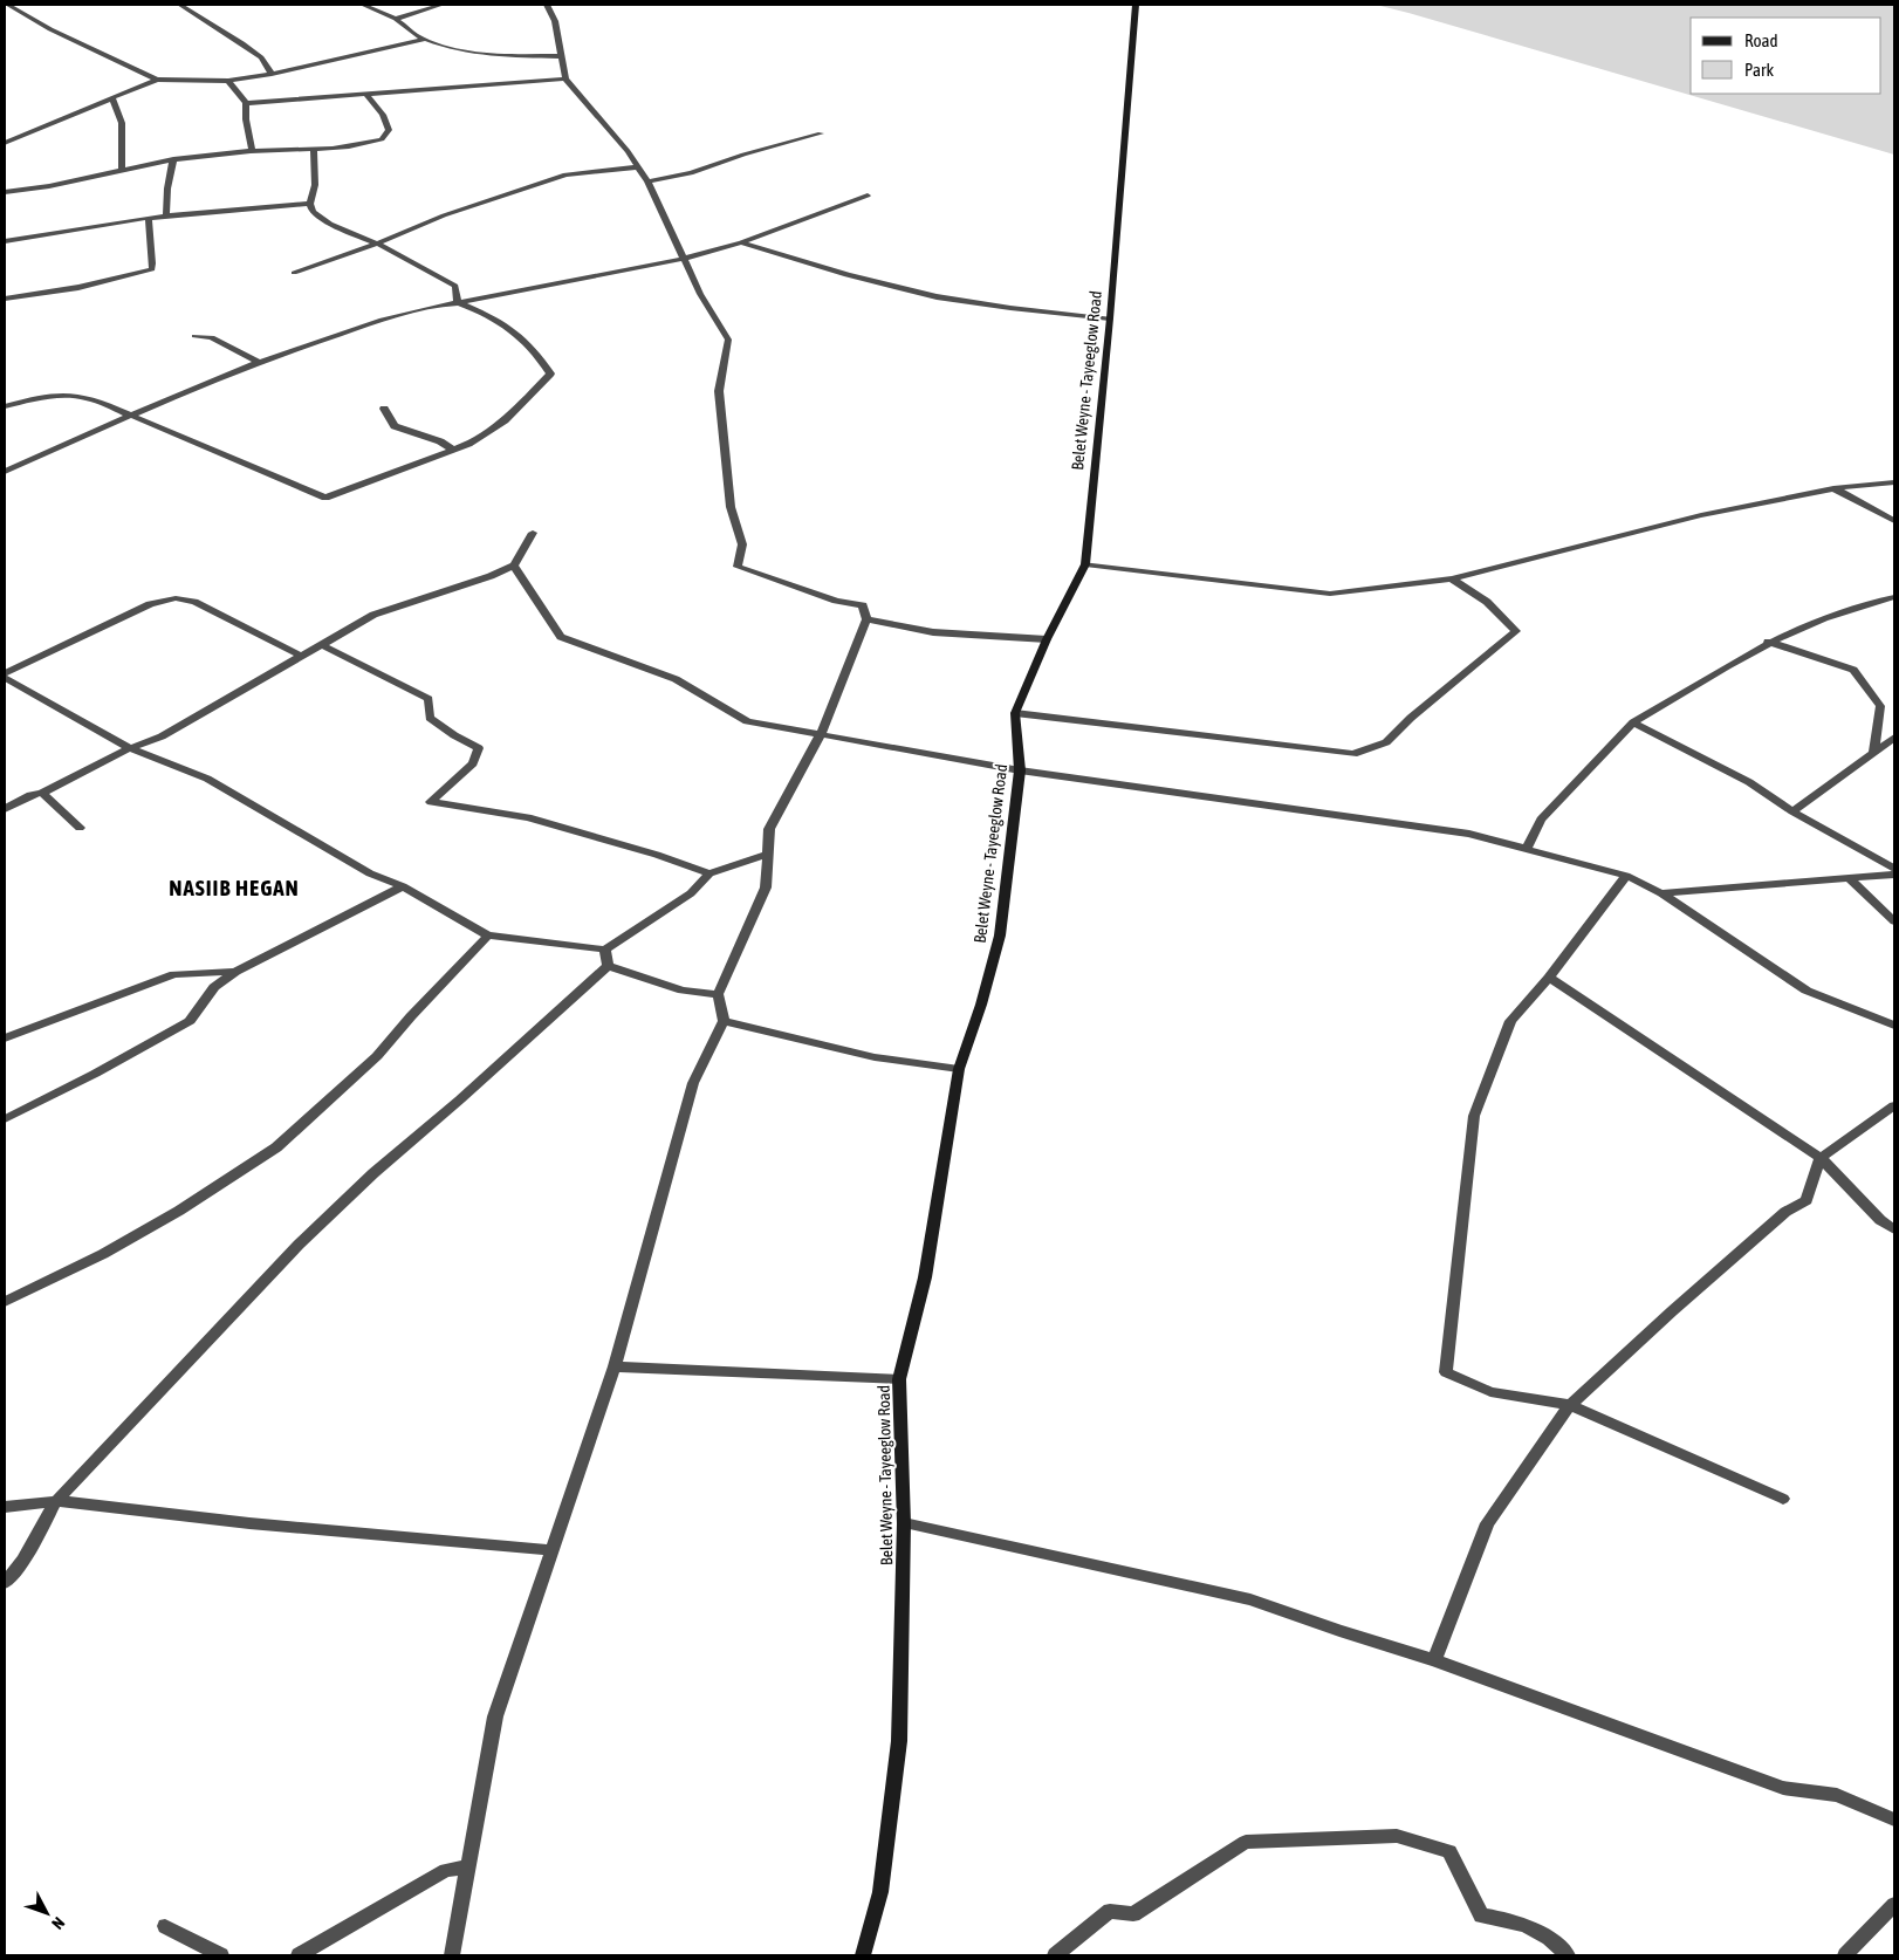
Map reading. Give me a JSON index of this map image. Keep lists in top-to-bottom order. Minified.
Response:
{"streets":{"main road":["Belet Weyne - Tayeeglow Road"]},"districts":["NASIIB HEGAN"],"legend":["Road","Park"],"north":"bottom right"}
